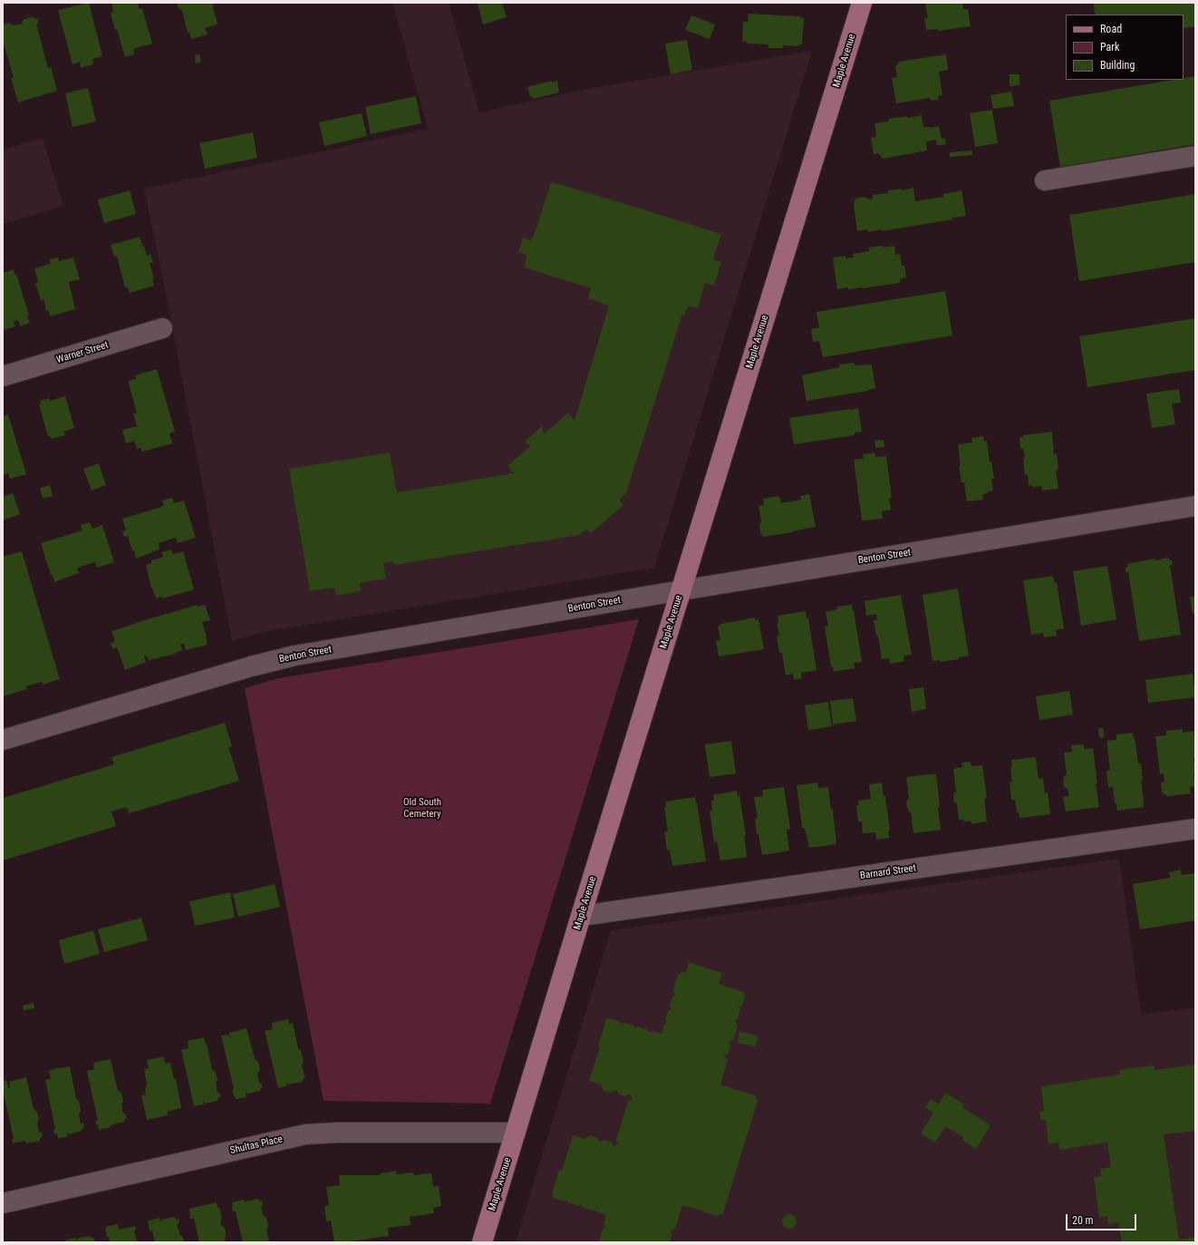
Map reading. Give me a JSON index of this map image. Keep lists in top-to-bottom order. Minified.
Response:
{"streets":{"main road":["Maple Avenue"],"street":["Warner Street","Benton Street","Barnard Street","Shultas Place"]},"crossings":[["Maple Avenue","Benton Street"],["Maple Avenue","Barnard Street"],["Maple Avenue","Shultas Place"]],"parks":["Old South Cemetery"],"legend":["Road","Park","Building"],"scale_bar":"20 m"}
